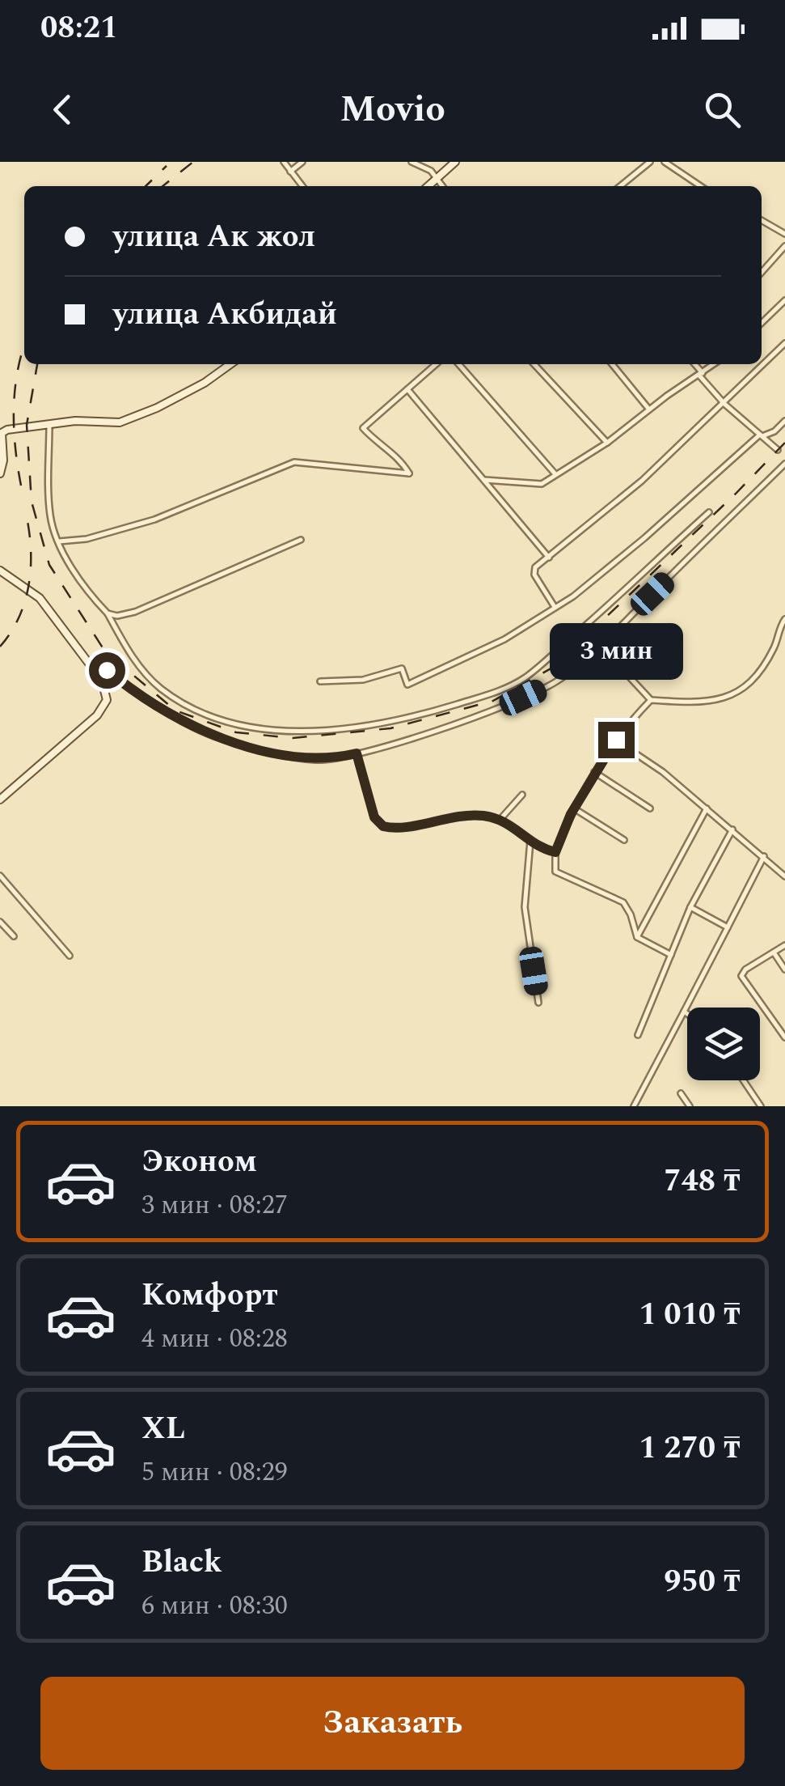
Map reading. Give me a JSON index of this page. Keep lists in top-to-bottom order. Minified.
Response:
{"page":{"status":"08:21","header":"Movio","banner":["улица Ак жол","улица Акбидай"],"bubble":"3 мин","list":[{"name":"Эконом","note":"3 мин · 08:27","value":"748 ₸"},{"name":"Комфорт","note":"4 мин · 08:28","value":"1 010 ₸"},{"name":"XL","note":"5 мин · 08:29","value":"1 270 ₸"},{"name":"Black","note":"6 мин · 08:30","value":"950 ₸"}],"buttons":"Заказать"}}
